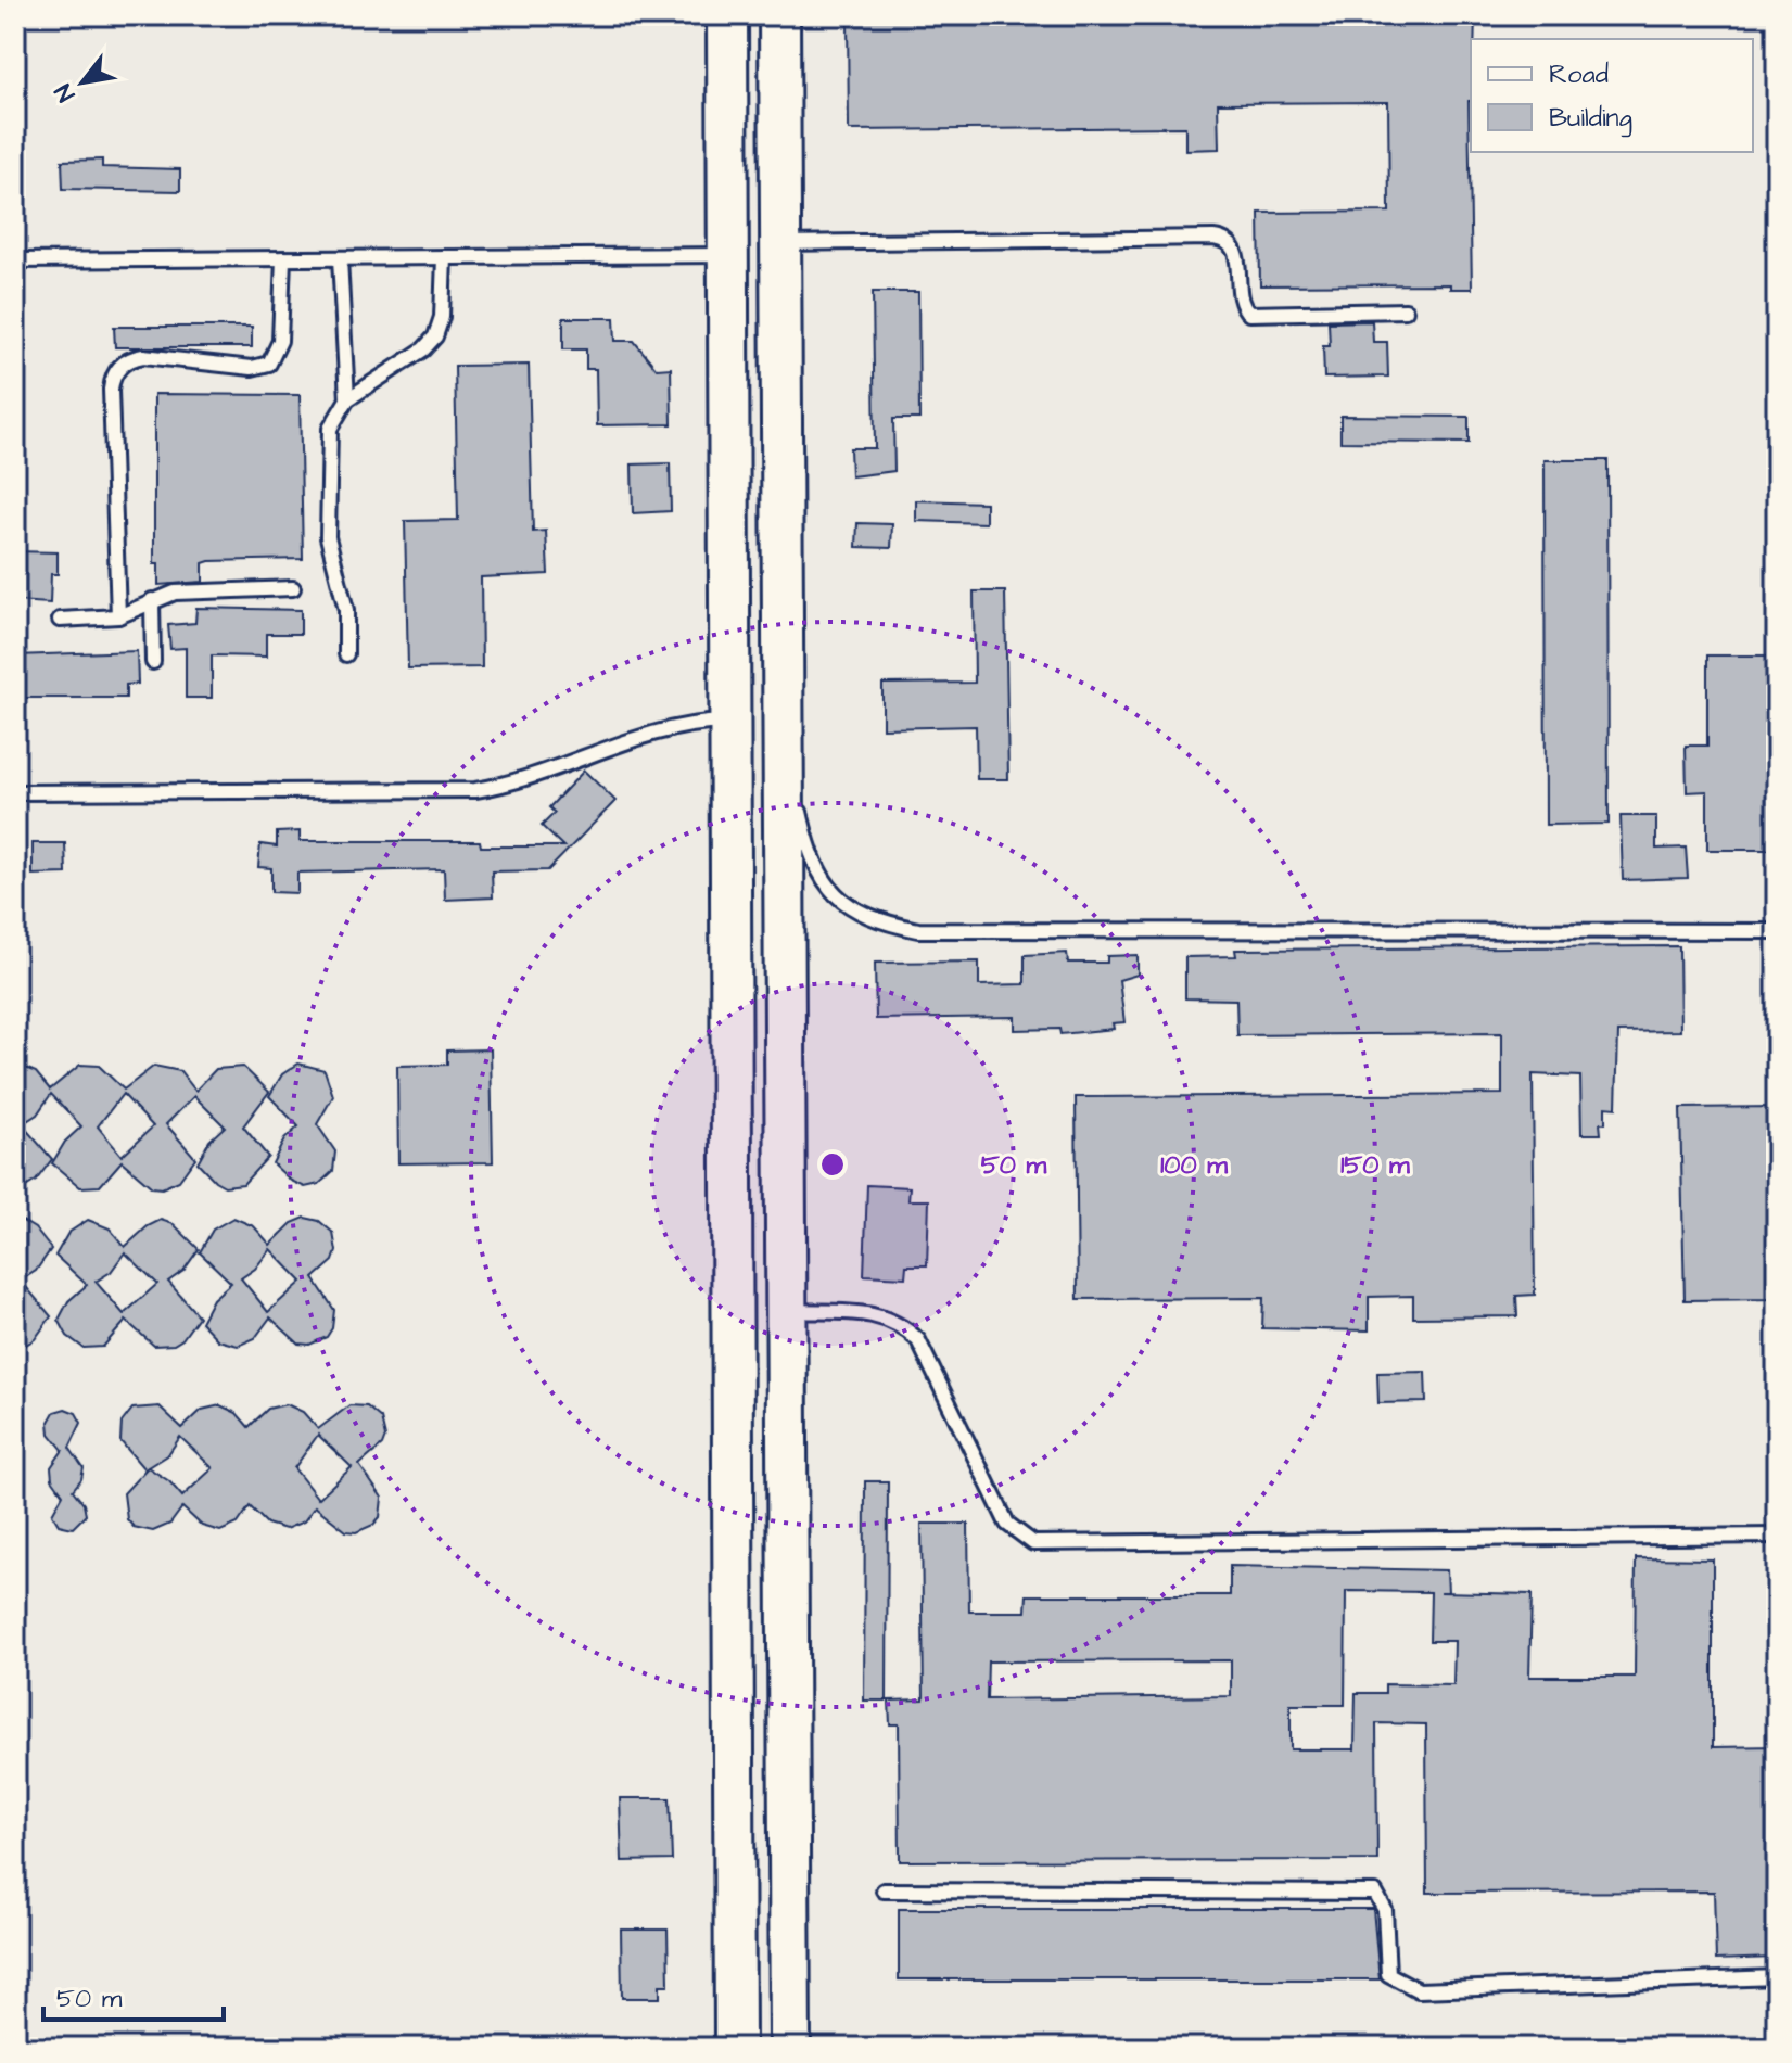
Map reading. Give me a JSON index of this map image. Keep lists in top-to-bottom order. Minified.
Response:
{"legend":["Road","Building"],"scale_bar":"50 m","north":"bottom left","rings":["50 m","100 m","150 m"]}
